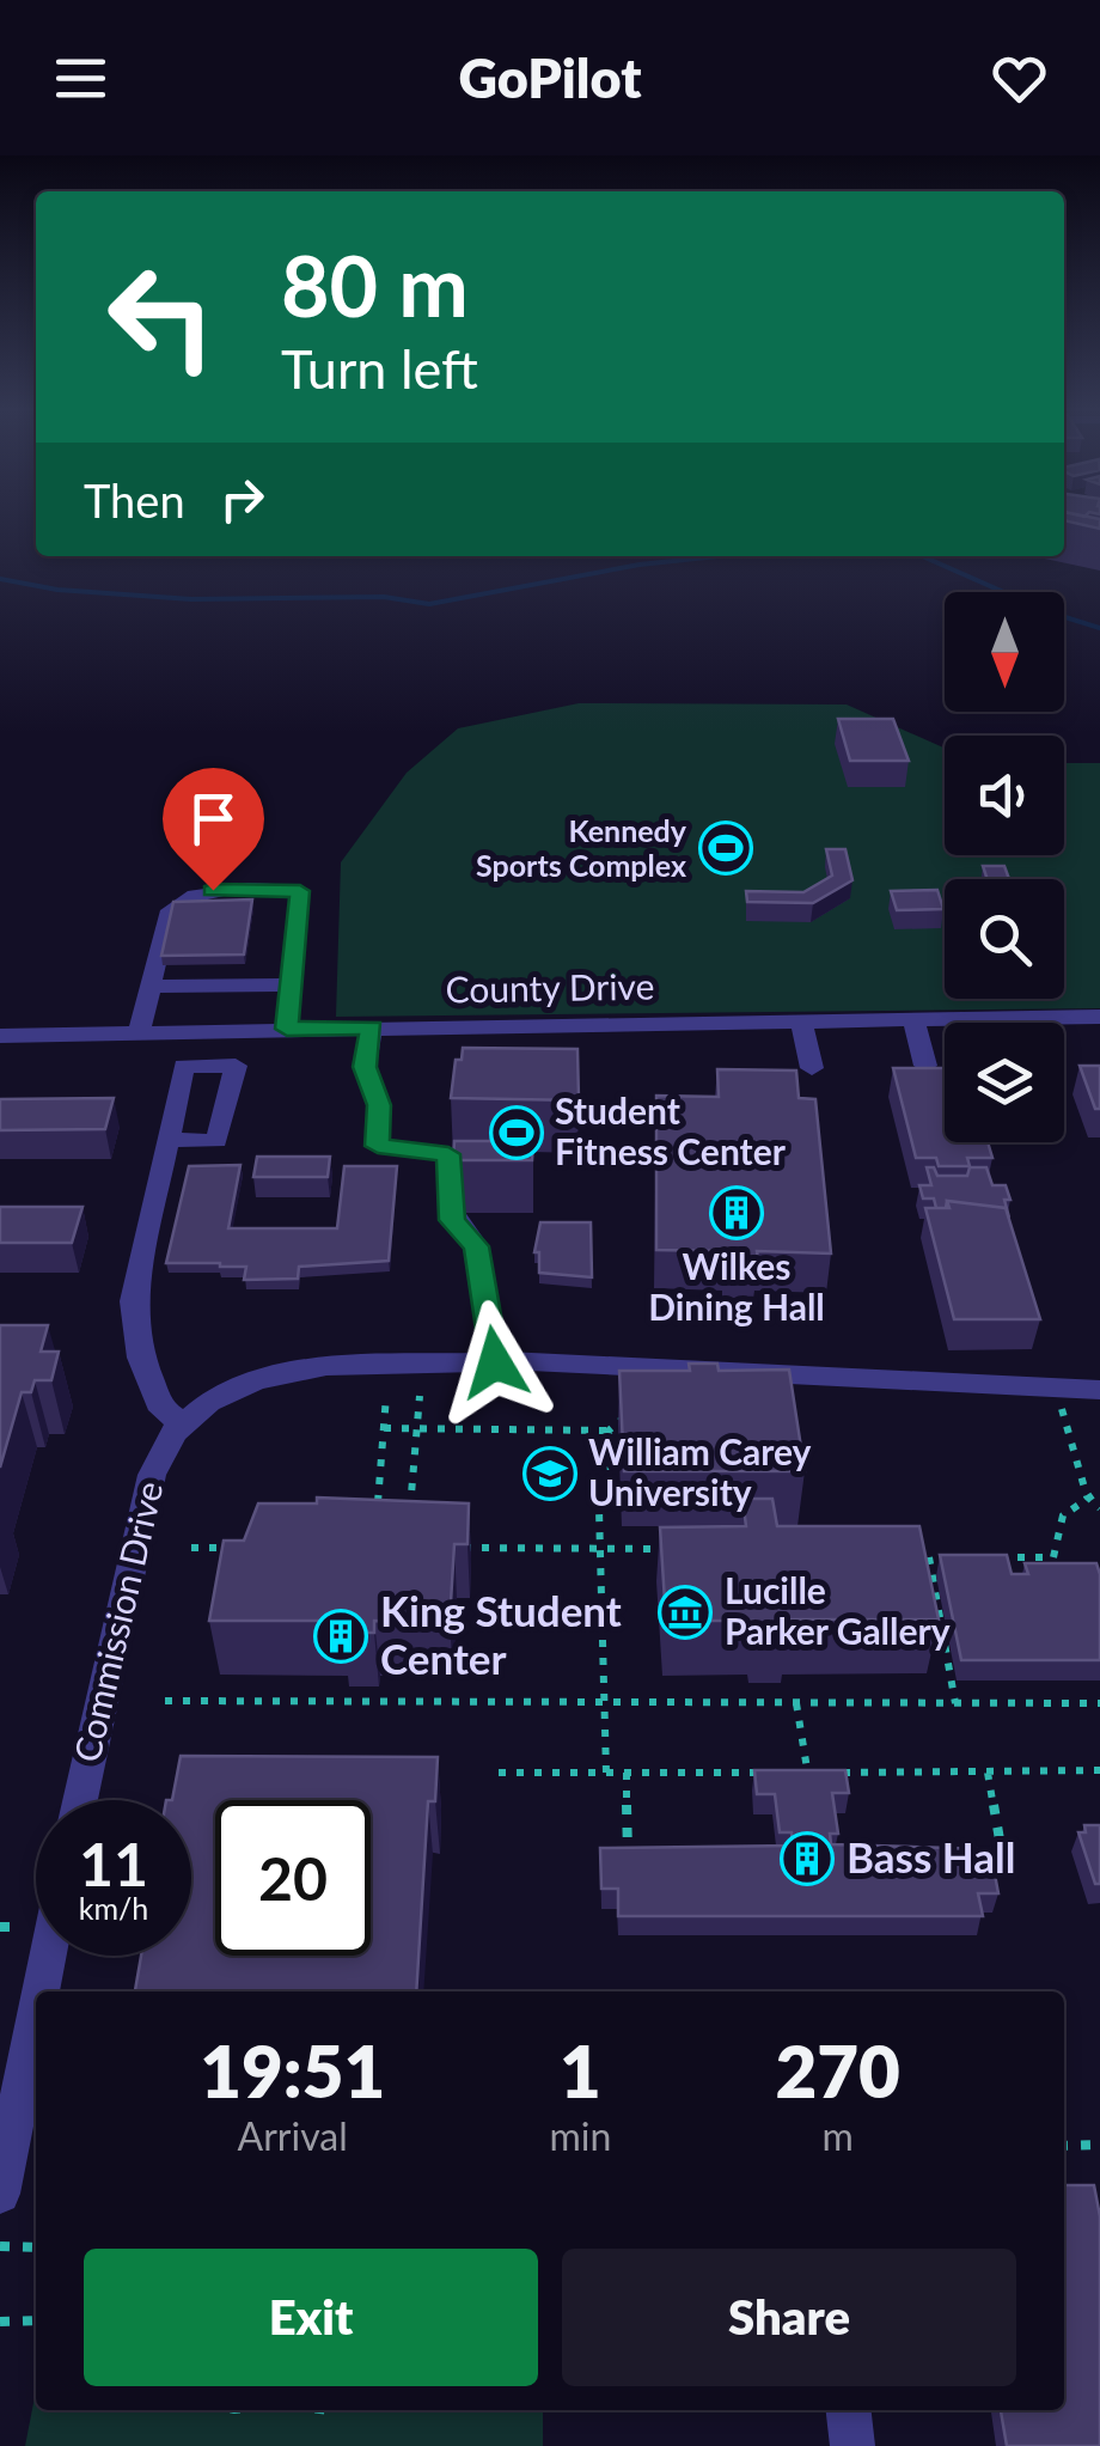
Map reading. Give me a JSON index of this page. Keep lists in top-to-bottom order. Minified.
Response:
{"streets":{"street":["County Drive","Commission Drive"]},"places":{"sports":["Kennedy Sports Complex","Student Fitness Center"],"building":["Wilkes Dining Hall","King Student Center","Bass Hall"],"school or university":["William Carey University"],"museum":["Lucille Parker Gallery"]},"north":"bottom","page":{"header":"GoPilot","turn":["80 m","Turn left"],"then":"Then","speed":"11 km/h","limit":"20","eta":["19:51","Arrival","1","min","270","m"],"buttons":["Exit","Share"]}}
